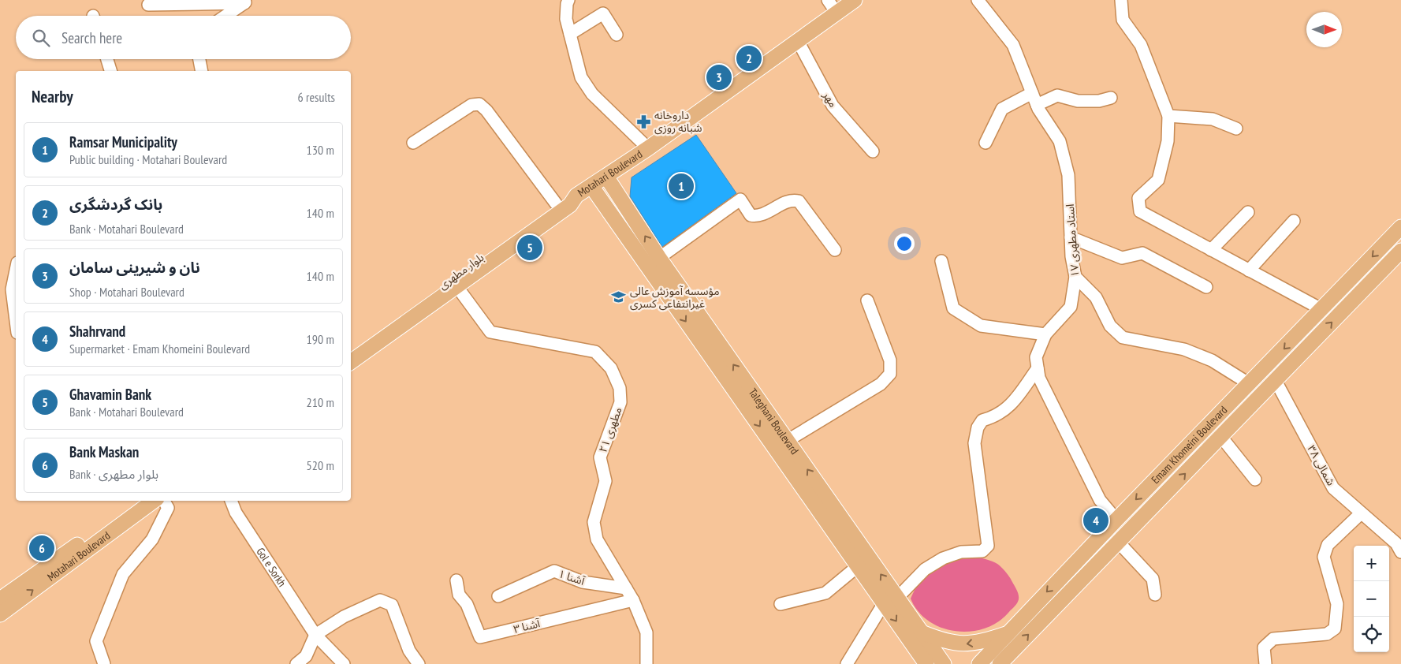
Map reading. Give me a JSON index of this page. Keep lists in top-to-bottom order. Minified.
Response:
{"streets":{"main road":["Motahari Boulevard","بلوار مطهری","Taleghani Boulevard","Emam Khomeini Boulevard"],"street":["مهر","استاد مطهری ۱۷","مطهری ۲۱","شمالی ۳۸","Gol e Sorkh","آشنا ۱","آشنا ۳"]},"crossings":[["مهر","Motahari Boulevard"],["Motahari Boulevard","بلوار مطهری"],["Motahari Boulevard","Taleghani Boulevard"],["Motahari Boulevard","مطهری ۲۱"],["استاد مطهری ۱۷","Emam Khomeini Boulevard"],["مطهری ۲۱","آشنا ۱"],["مطهری ۲۱","آشنا ۳"],["Emam Khomeini Boulevard","شمالی ۳۸"]],"places":{"pharmacy":["داروخانه شبانه روزی"],"school or university":["مؤسسه آموزش عالی غیرانتفاعی کسری"]},"north":"right","page":{"search":"Search here","pins":["2","3","1","5","4","6"],"heading":["Nearby","6 results"],"list":[{"mark":"1","name":"Ramsar Municipality","note":"Public building · Motahari Boulevard","value":"130 m"},{"mark":"2","name":"بانک گردشگری","note":"Bank · Motahari Boulevard","value":"140 m"},{"mark":"3","name":"نان و شیرینی سامان","note":"Shop · Motahari Boulevard","value":"140 m"},{"mark":"4","name":"Shahrvand","note":"Supermarket · Emam Khomeini Boulevard","value":"190 m"},{"mark":"5","name":"Ghavamin Bank","note":"Bank · Motahari Boulevard","value":"210 m"},{"mark":"6","name":"Bank Maskan","note":"Bank · بلوار مطهری","value":"520 m"}],"map_buttons":["+","−"]}}
